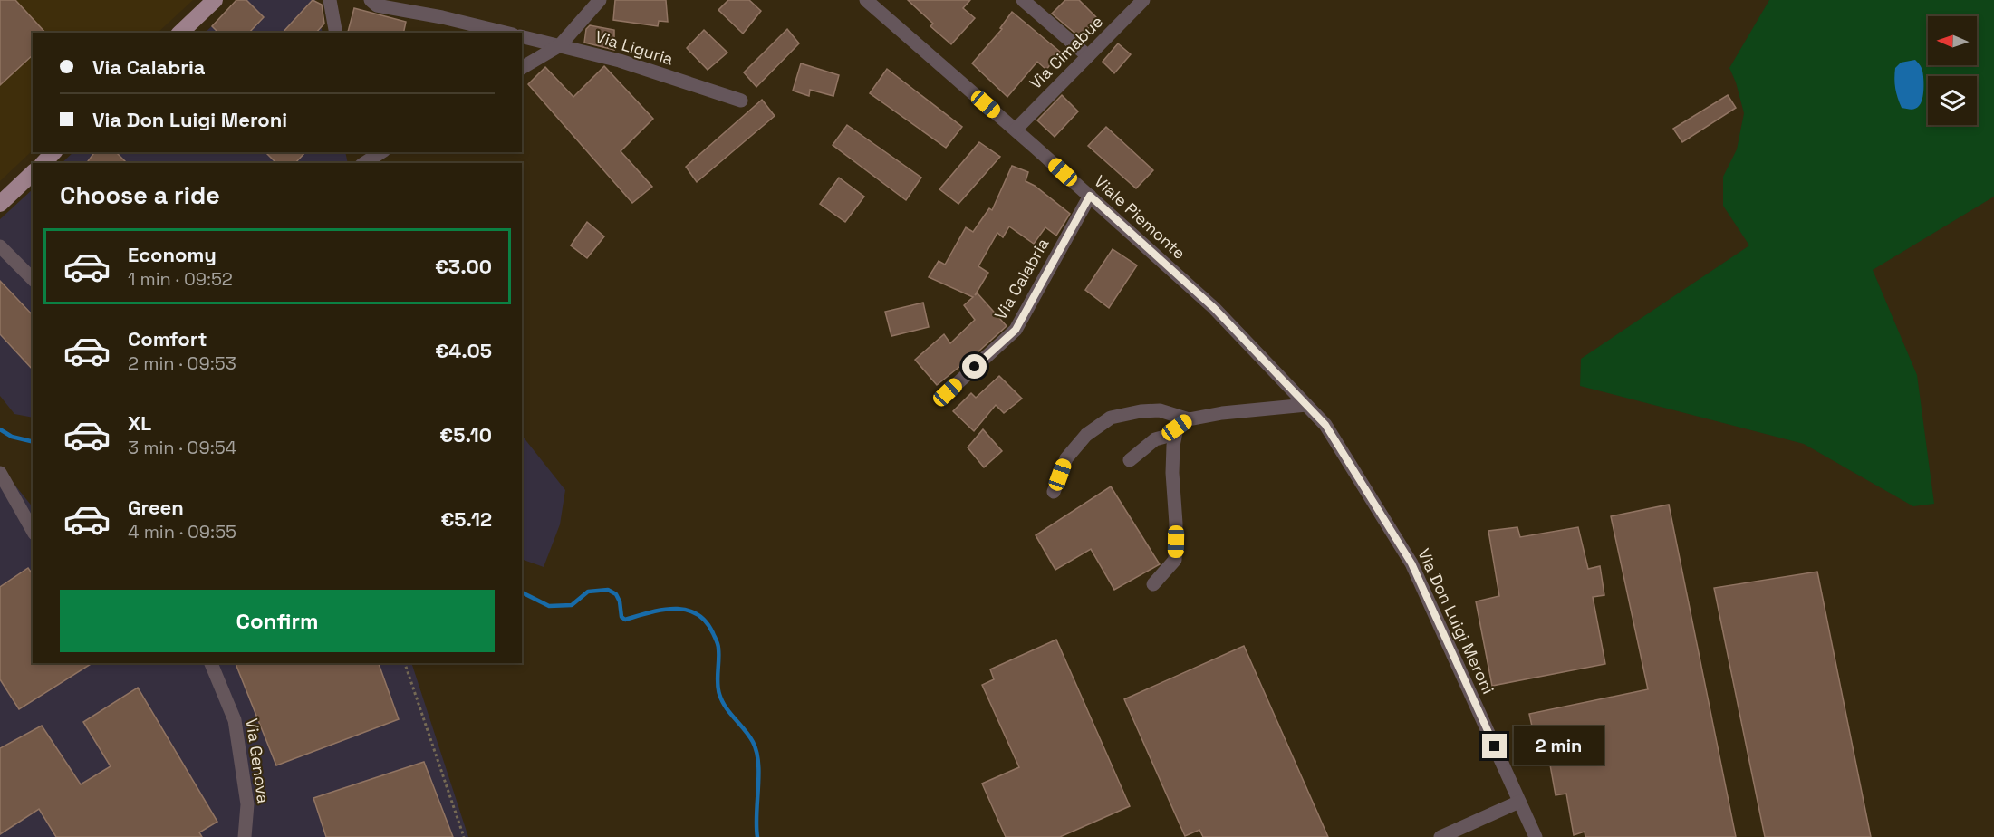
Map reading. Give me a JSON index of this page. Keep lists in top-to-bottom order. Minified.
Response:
{"streets":{"street":["Via Liguria","Via Cimabue","Viale Piemonte","Via Calabria","Via Don Luigi Meroni","Via Genova"]},"crossings":[["Via Cimabue","Viale Piemonte"],["Viale Piemonte","Via Calabria"],["Viale Piemonte","Via Don Luigi Meroni"]],"north":"left","page":{"banner":["Via Calabria","Via Don Luigi Meroni"],"heading":"Choose a ride","list":[{"name":"Economy","note":"1 min · 09:52","value":"€3.00"},{"name":"Comfort","note":"2 min · 09:53","value":"€4.05"},{"name":"XL","note":"3 min · 09:54","value":"€5.10"},{"name":"Green","note":"4 min · 09:55","value":"€5.12"}],"buttons":"Confirm","bubble":"2 min"}}
